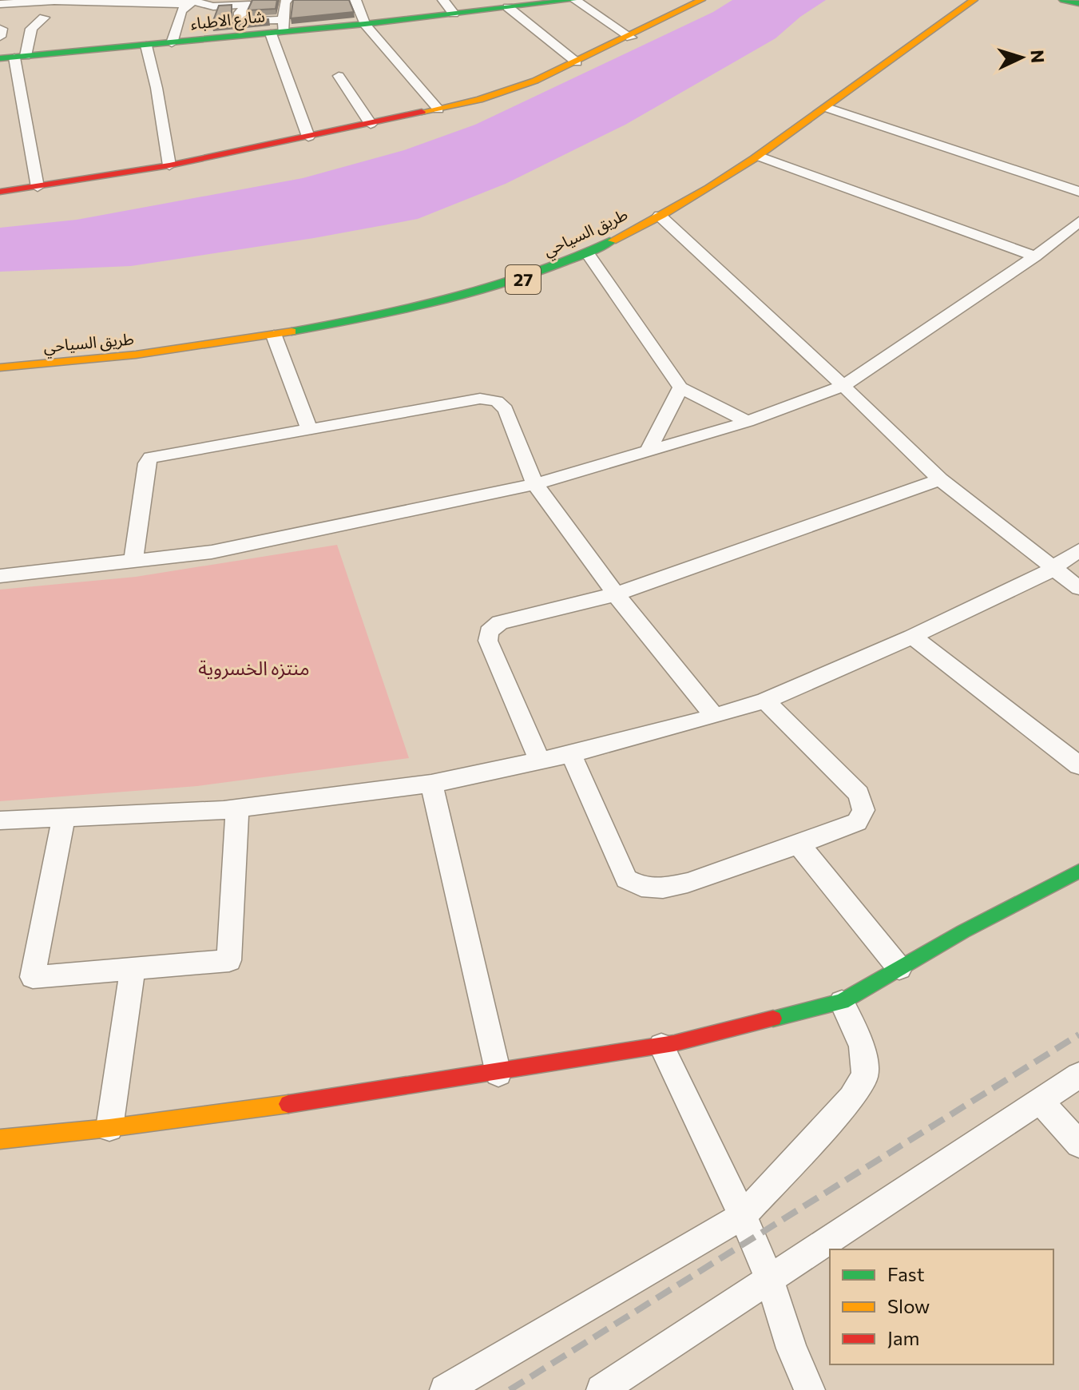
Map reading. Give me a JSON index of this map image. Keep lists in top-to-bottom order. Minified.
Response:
{"streets":{"main road":["شارع الاطباء","طريق السياحي","27"]},"parks":["منتزه الخسروية"],"legend":["Fast","Slow","Jam"],"north":"right"}
